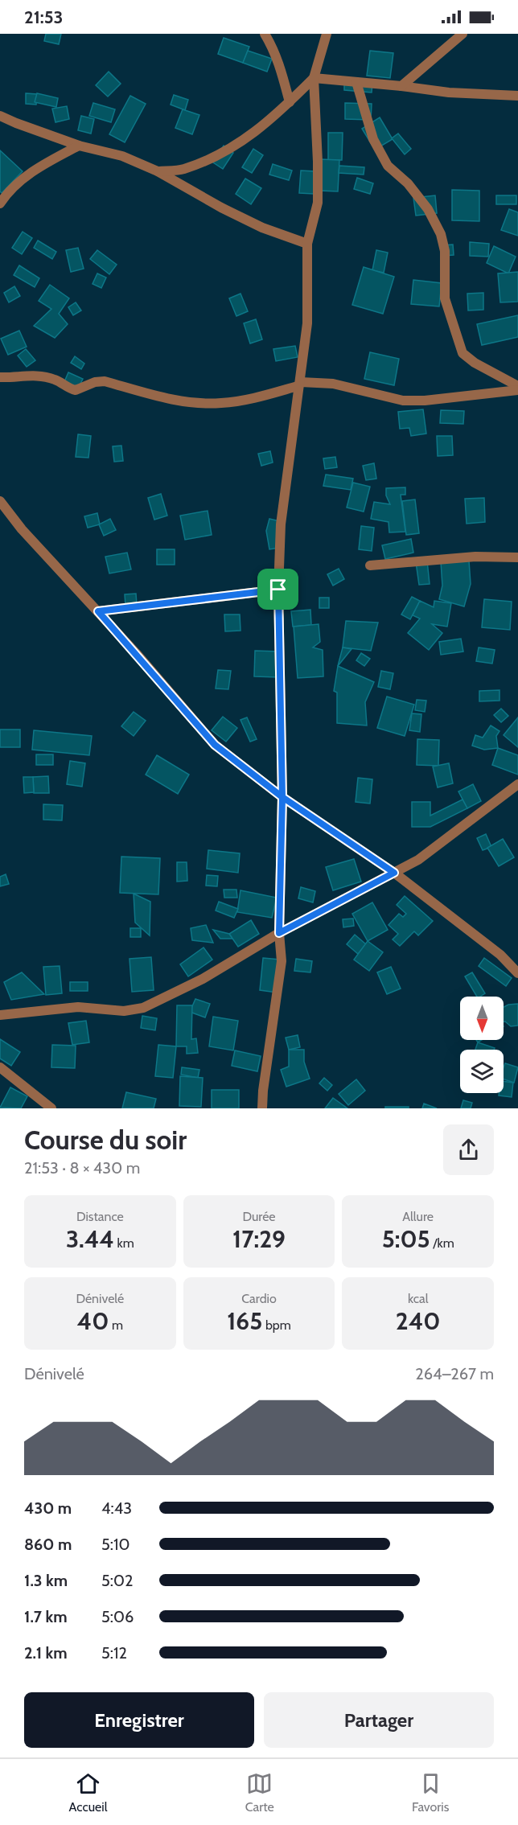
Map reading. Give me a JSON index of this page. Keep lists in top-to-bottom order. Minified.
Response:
{"north":"bottom","page":{"status":"21:53","heading":["Course du soir","21:53 · 8 × 430 m"],"stats":[["Distance","3.44 km"],["Durée","17:29"],["Allure","5:05 /km"],["Dénivelé","40 m"],["Cardio","165 bpm"],["kcal","240"]],"chart":["Dénivelé","264–267 m"],"list":[{"name":"430 m","note":"4:43"},{"name":"860 m","note":"5:10"},{"name":"1.3 km","note":"5:02"},{"name":"1.7 km","note":"5:06"},{"name":"2.1 km","note":"5:12"}],"buttons":["Enregistrer","Partager"],"tabs":["Accueil","Carte","Favoris"]}}
